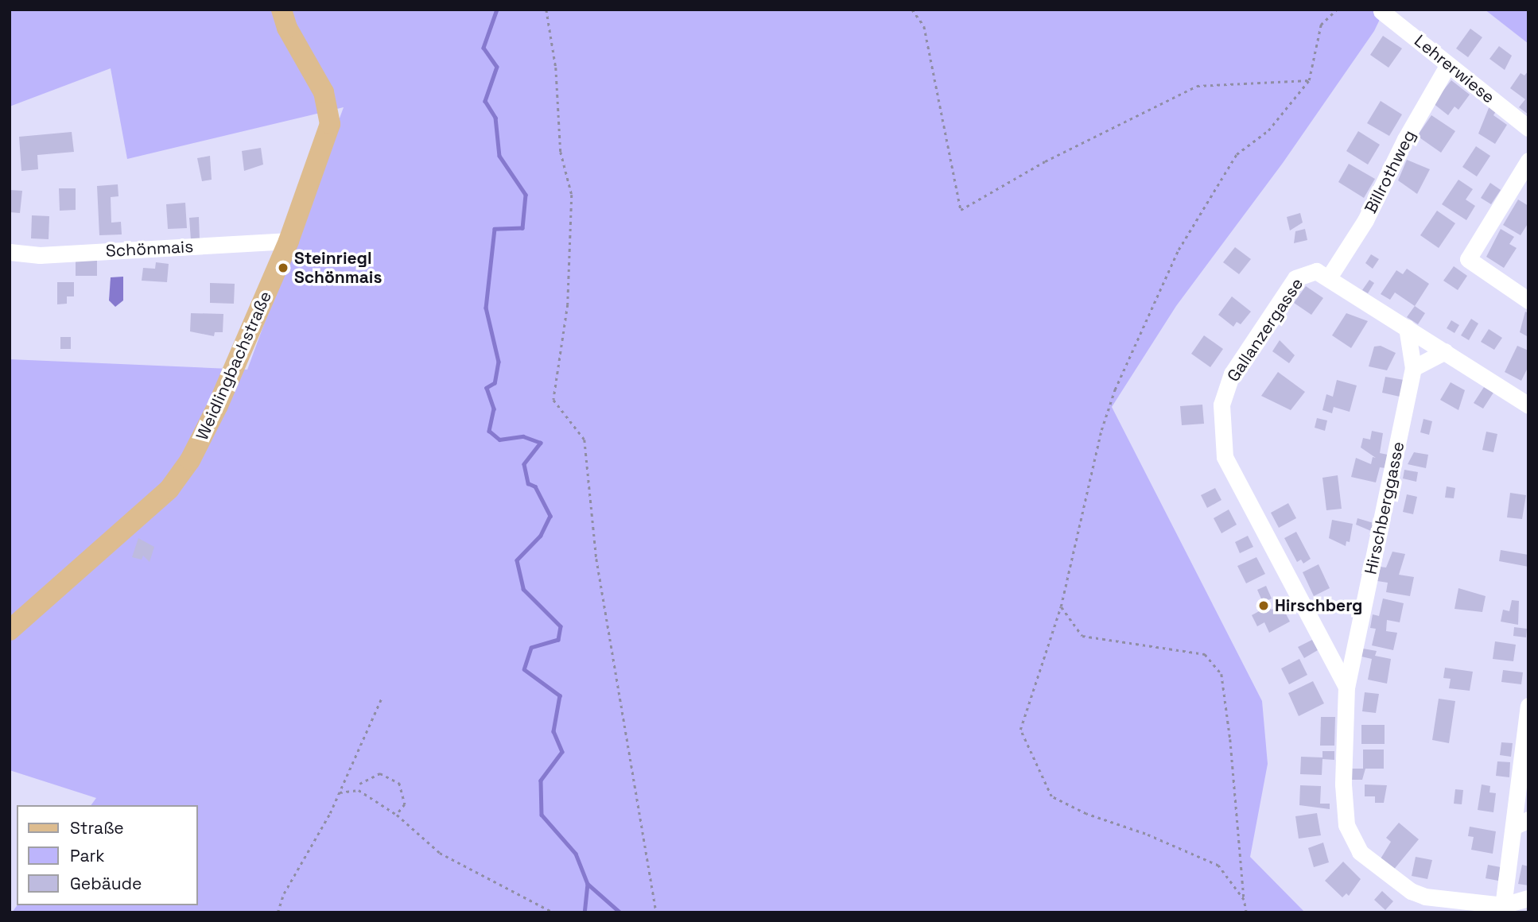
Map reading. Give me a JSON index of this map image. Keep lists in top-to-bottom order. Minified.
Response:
{"streets":{"main road":["Weidlingbachstraße"],"street":["Lehrerwiese","Billrothweg","Schönmais","Gallanzergasse","Hirschberggasse"]},"crossings":[["Lehrerwiese","Billrothweg"],["Billrothweg","Gallanzergasse"],["Schönmais","Weidlingbachstraße"],["Gallanzergasse","Hirschberggasse"]],"places":["Steinriegl Schönmais","Hirschberg"],"legend":["Straße","Park","Gebäude"]}
